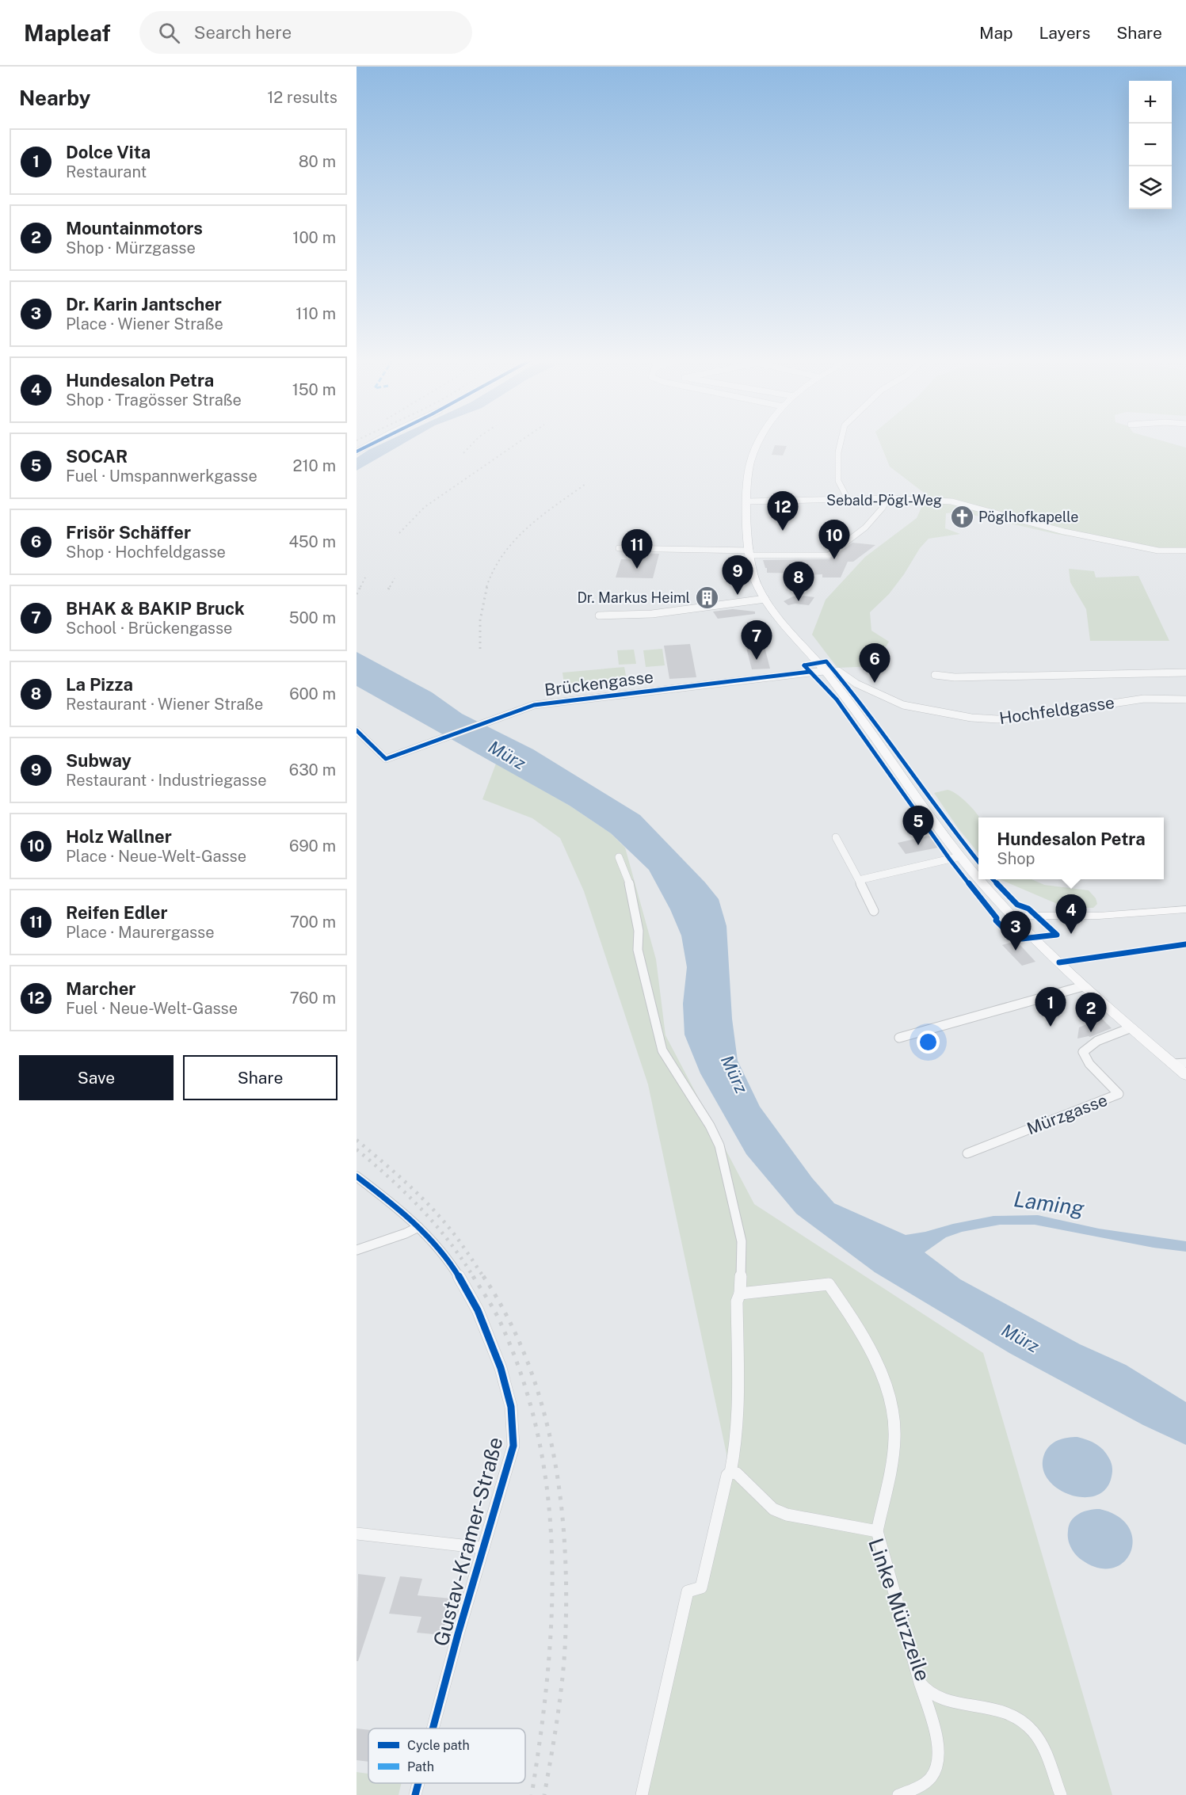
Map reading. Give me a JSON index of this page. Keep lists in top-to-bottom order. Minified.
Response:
{"streets":{"street":["Sebald-Pögl-Weg","Brückengasse","Hochfeldgasse","Mürzgasse","Gustav-Kramer-Straße","Linke Mürzzeile"]},"crossings":[["Brückengasse","Hochfeldgasse"]],"water":["Mürz","Laming"],"places":{"church":["Pöglhofkapelle"],"building":["Dr. Markus Heiml"]},"legend":["Cycle path","Path"],"page":{"header":"Mapleaf","search":"Search here","nav":["Map","Layers","Share"],"heading":["Nearby","12 results"],"map_buttons":["+","−"],"list":[{"mark":"1","name":"Dolce Vita","note":"Restaurant","value":"80 m"},{"mark":"2","name":"Mountainmotors","note":"Shop · Mürzgasse","value":"100 m"},{"mark":"3","name":"Dr. Karin Jantscher","note":"Place · Wiener Straße","value":"110 m"},{"mark":"4","name":"Hundesalon Petra","note":"Shop · Tragösser Straße","value":"150 m"},{"mark":"5","name":"SOCAR","note":"Fuel · Umspannwerkgasse","value":"210 m"},{"mark":"6","name":"Frisör Schäffer","note":"Shop · Hochfeldgasse","value":"450 m"},{"mark":"7","name":"BHAK & BAKIP Bruck","note":"School · Brückengasse","value":"500 m"},{"mark":"8","name":"La Pizza","note":"Restaurant · Wiener Straße","value":"600 m"},{"mark":"9","name":"Subway","note":"Restaurant · Industriegasse","value":"630 m"},{"mark":"10","name":"Holz Wallner","note":"Place · Neue-Welt-Gasse","value":"690 m"},{"mark":"11","name":"Reifen Edler","note":"Place · Maurergasse","value":"700 m"},{"mark":"12","name":"Marcher","note":"Fuel · Neue-Welt-Gasse","value":"760 m"}],"pins":["12","10","11","9","8","7","6","5","4","3","1","2"],"popup":["Hundesalon Petra","Shop"],"buttons":["Save","Share"]}}
